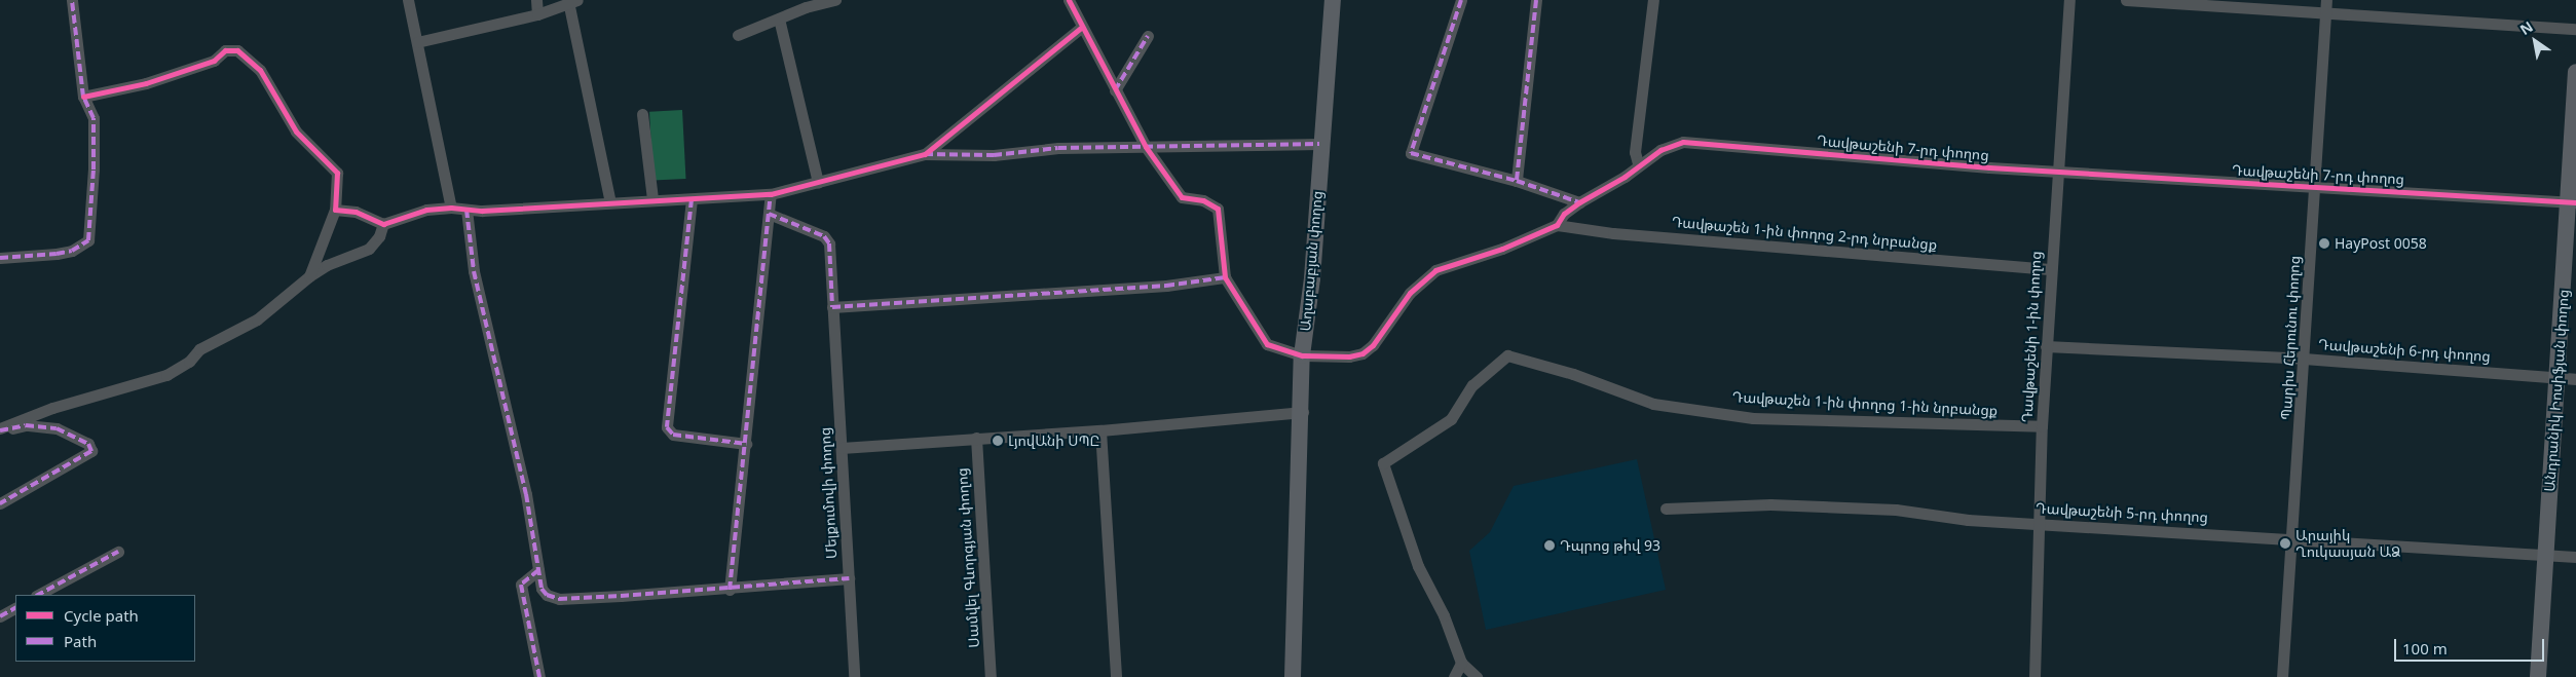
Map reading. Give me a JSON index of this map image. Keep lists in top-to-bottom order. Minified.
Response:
{"streets":{"street":["Դավթաշենի 7-րդ փողոց","Դավթաշեն 1-ին փողոց 2-րդ նրբանցք","Աղաբաբյան փողոց","Դավթաշենի 1-ին փողոց","Պարիս Հերունու փողոց","Դավթաշենի 6-րդ փողոց","Անդրանիկ Իոսիֆյան փողոց","Դավթաշեն 1-ին փողոց 1-ին նրբանցք","Մելքումովի փողոց","Դավթաշենի 5-րդ փողոց","Սամվել Գևորգյան փողոց"]},"crossings":[["Դավթաշենի 7-րդ փողոց","Դավթաշեն 1-ին փողոց 2-րդ նրբանցք"],["Դավթաշենի 7-րդ փողոց","Աղաբաբյան փողոց"],["Դավթաշենի 7-րդ փողոց","Դավթաշենի 1-ին փողոց"],["Դավթաշենի 7-րդ փողոց","Պարիս Հերունու փողոց"],["Դավթաշենի 7-րդ փողոց","Անդրանիկ Իոսիֆյան փողոց"],["Դավթաշեն 1-ին փողոց 2-րդ նրբանցք","Դավթաշենի 1-ին փողոց"],["Դավթաշենի 1-ին փողոց","Դավթաշենի 6-րդ փողոց"],["Դավթաշենի 1-ին փողոց","Դավթաշեն 1-ին փողոց 1-ին նրբանցք"],["Դավթաշենի 1-ին փողոց","Դավթաշենի 5-րդ փողոց"],["Պարիս Հերունու փողոց","Դավթաշենի 6-րդ փողոց"],["Պարիս Հերունու փողոց","Դավթաշենի 5-րդ փողոց"],["Դավթաշենի 6-րդ փողոց","Անդրանիկ Իոսիֆյան փողոց"],["Անդրանիկ Իոսիֆյան փողոց","Դավթաշենի 5-րդ փողոց"]],"places":["HayPost 0058","ԼյովԱնի ՍՊԸ","Արայիկ Ղուկասյան ԱՁ","Դպրոց թիվ 93"],"legend":["Cycle path","Path"],"scale_bar":"100 m","north":"top left"}
